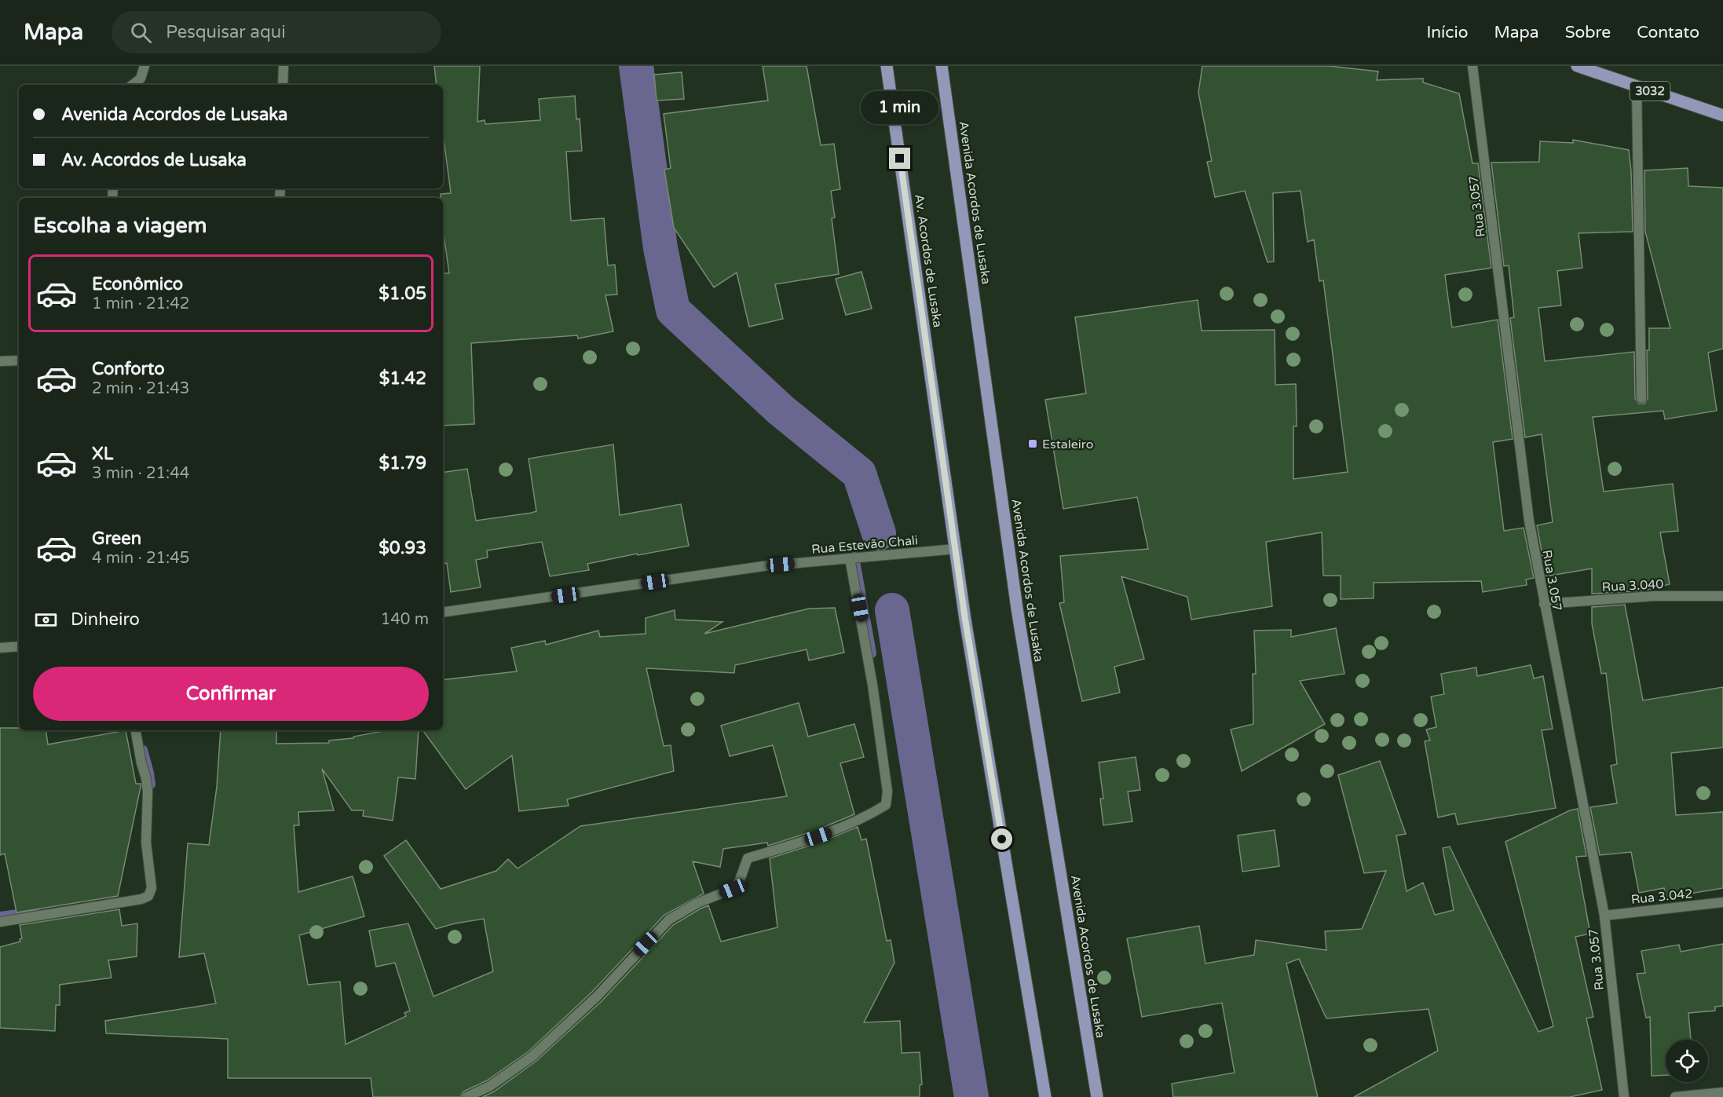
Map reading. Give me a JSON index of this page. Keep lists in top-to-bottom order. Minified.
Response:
{"streets":{"main road":["3032","Avenida Acordos de Lusaka","Av. Acordos de Lusaka"],"street":["Rua 3.057","Rua Estevão Chali","Rua 3.040","Rua 3.042"]},"crossings":[["Rua 3.057","Rua 3.040"],["Rua 3.057","Rua 3.042"],["Av. Acordos de Lusaka","Rua Estevão Chali"]],"places":{"transit":["Estaleiro"]},"page":{"header":"Mapa","search":"Pesquisar aqui","nav":["Início","Mapa","Sobre","Contato"],"banner":["Avenida Acordos de Lusaka","Av. Acordos de Lusaka"],"bubble":"1 min","heading":"Escolha a viagem","list":[{"name":"Econômico","note":"1 min · 21:42","value":"$1.05"},{"name":"Conforto","note":"2 min · 21:43","value":"$1.42"},{"name":"XL","note":"3 min · 21:44","value":"$1.79"},{"name":"Green","note":"4 min · 21:45","value":"$0.93"}],"pay":["Dinheiro","140 m"],"buttons":"Confirmar"}}
